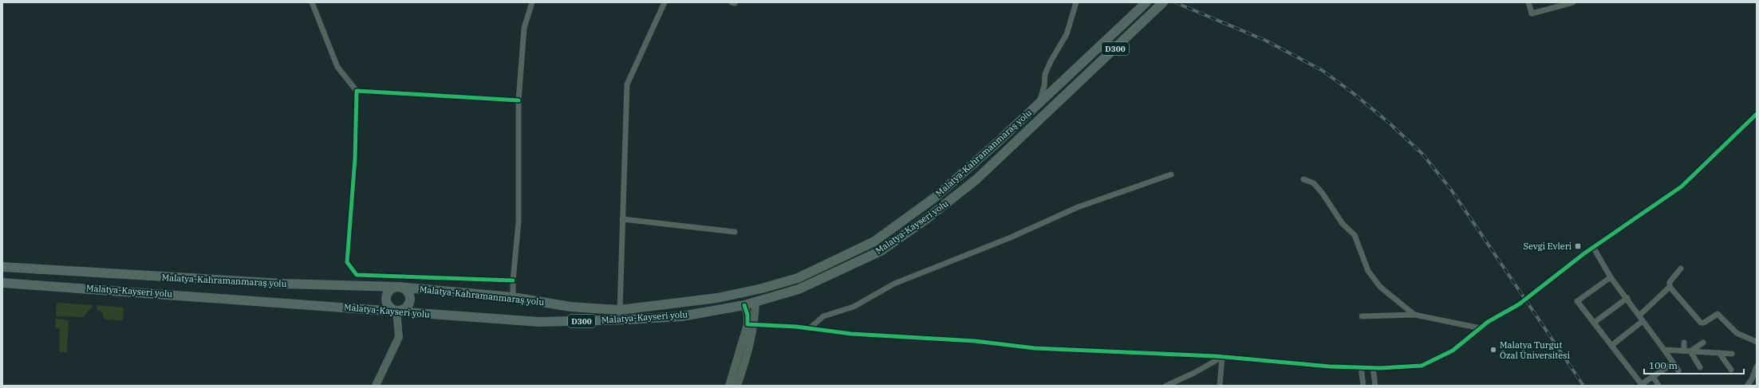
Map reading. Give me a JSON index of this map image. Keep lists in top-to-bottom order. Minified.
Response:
{"streets":{"highway":["D300","Malatya-Kahramanmaraş yolu","Malatya-Kayseri yolu"]},"crossings":[["Malatya-Kahramanmaraş yolu","Malatya-Kayseri yolu"]],"places":{"transit":["Sevgi Evleri"],"other":["Malatya Turgut Özal Üniversitesi"]},"scale_bar":"100 m"}
